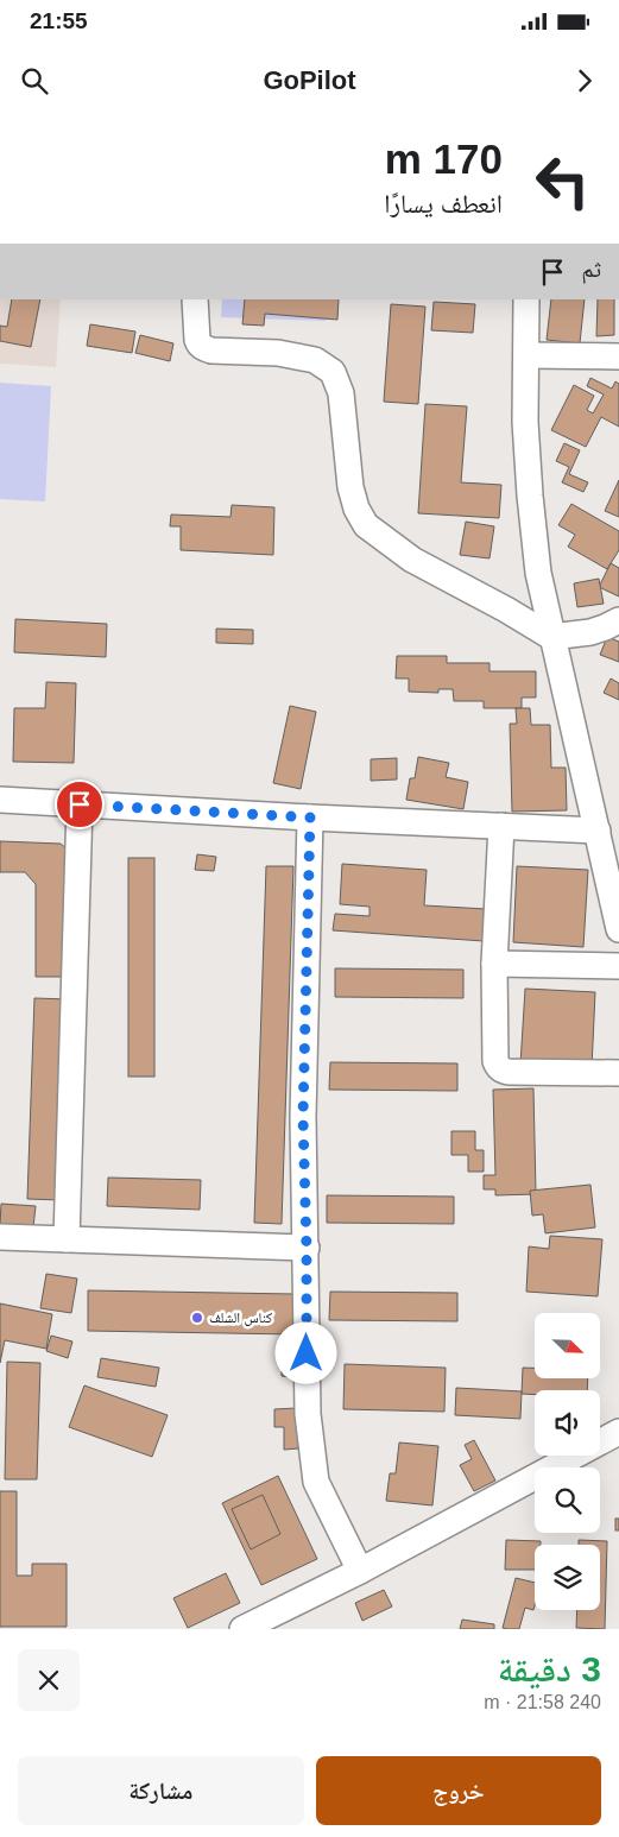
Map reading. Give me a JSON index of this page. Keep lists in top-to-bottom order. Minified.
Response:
{"places":["كناس الشلف"],"north":"bottom right","page":{"status":"21:55","header":"GoPilot","turn":["170 m","انعطف يسارًا"],"then":"ثم","heading":["3 دقيقة","240 m · 21:58"],"buttons":["خروج","مشاركة"]}}
